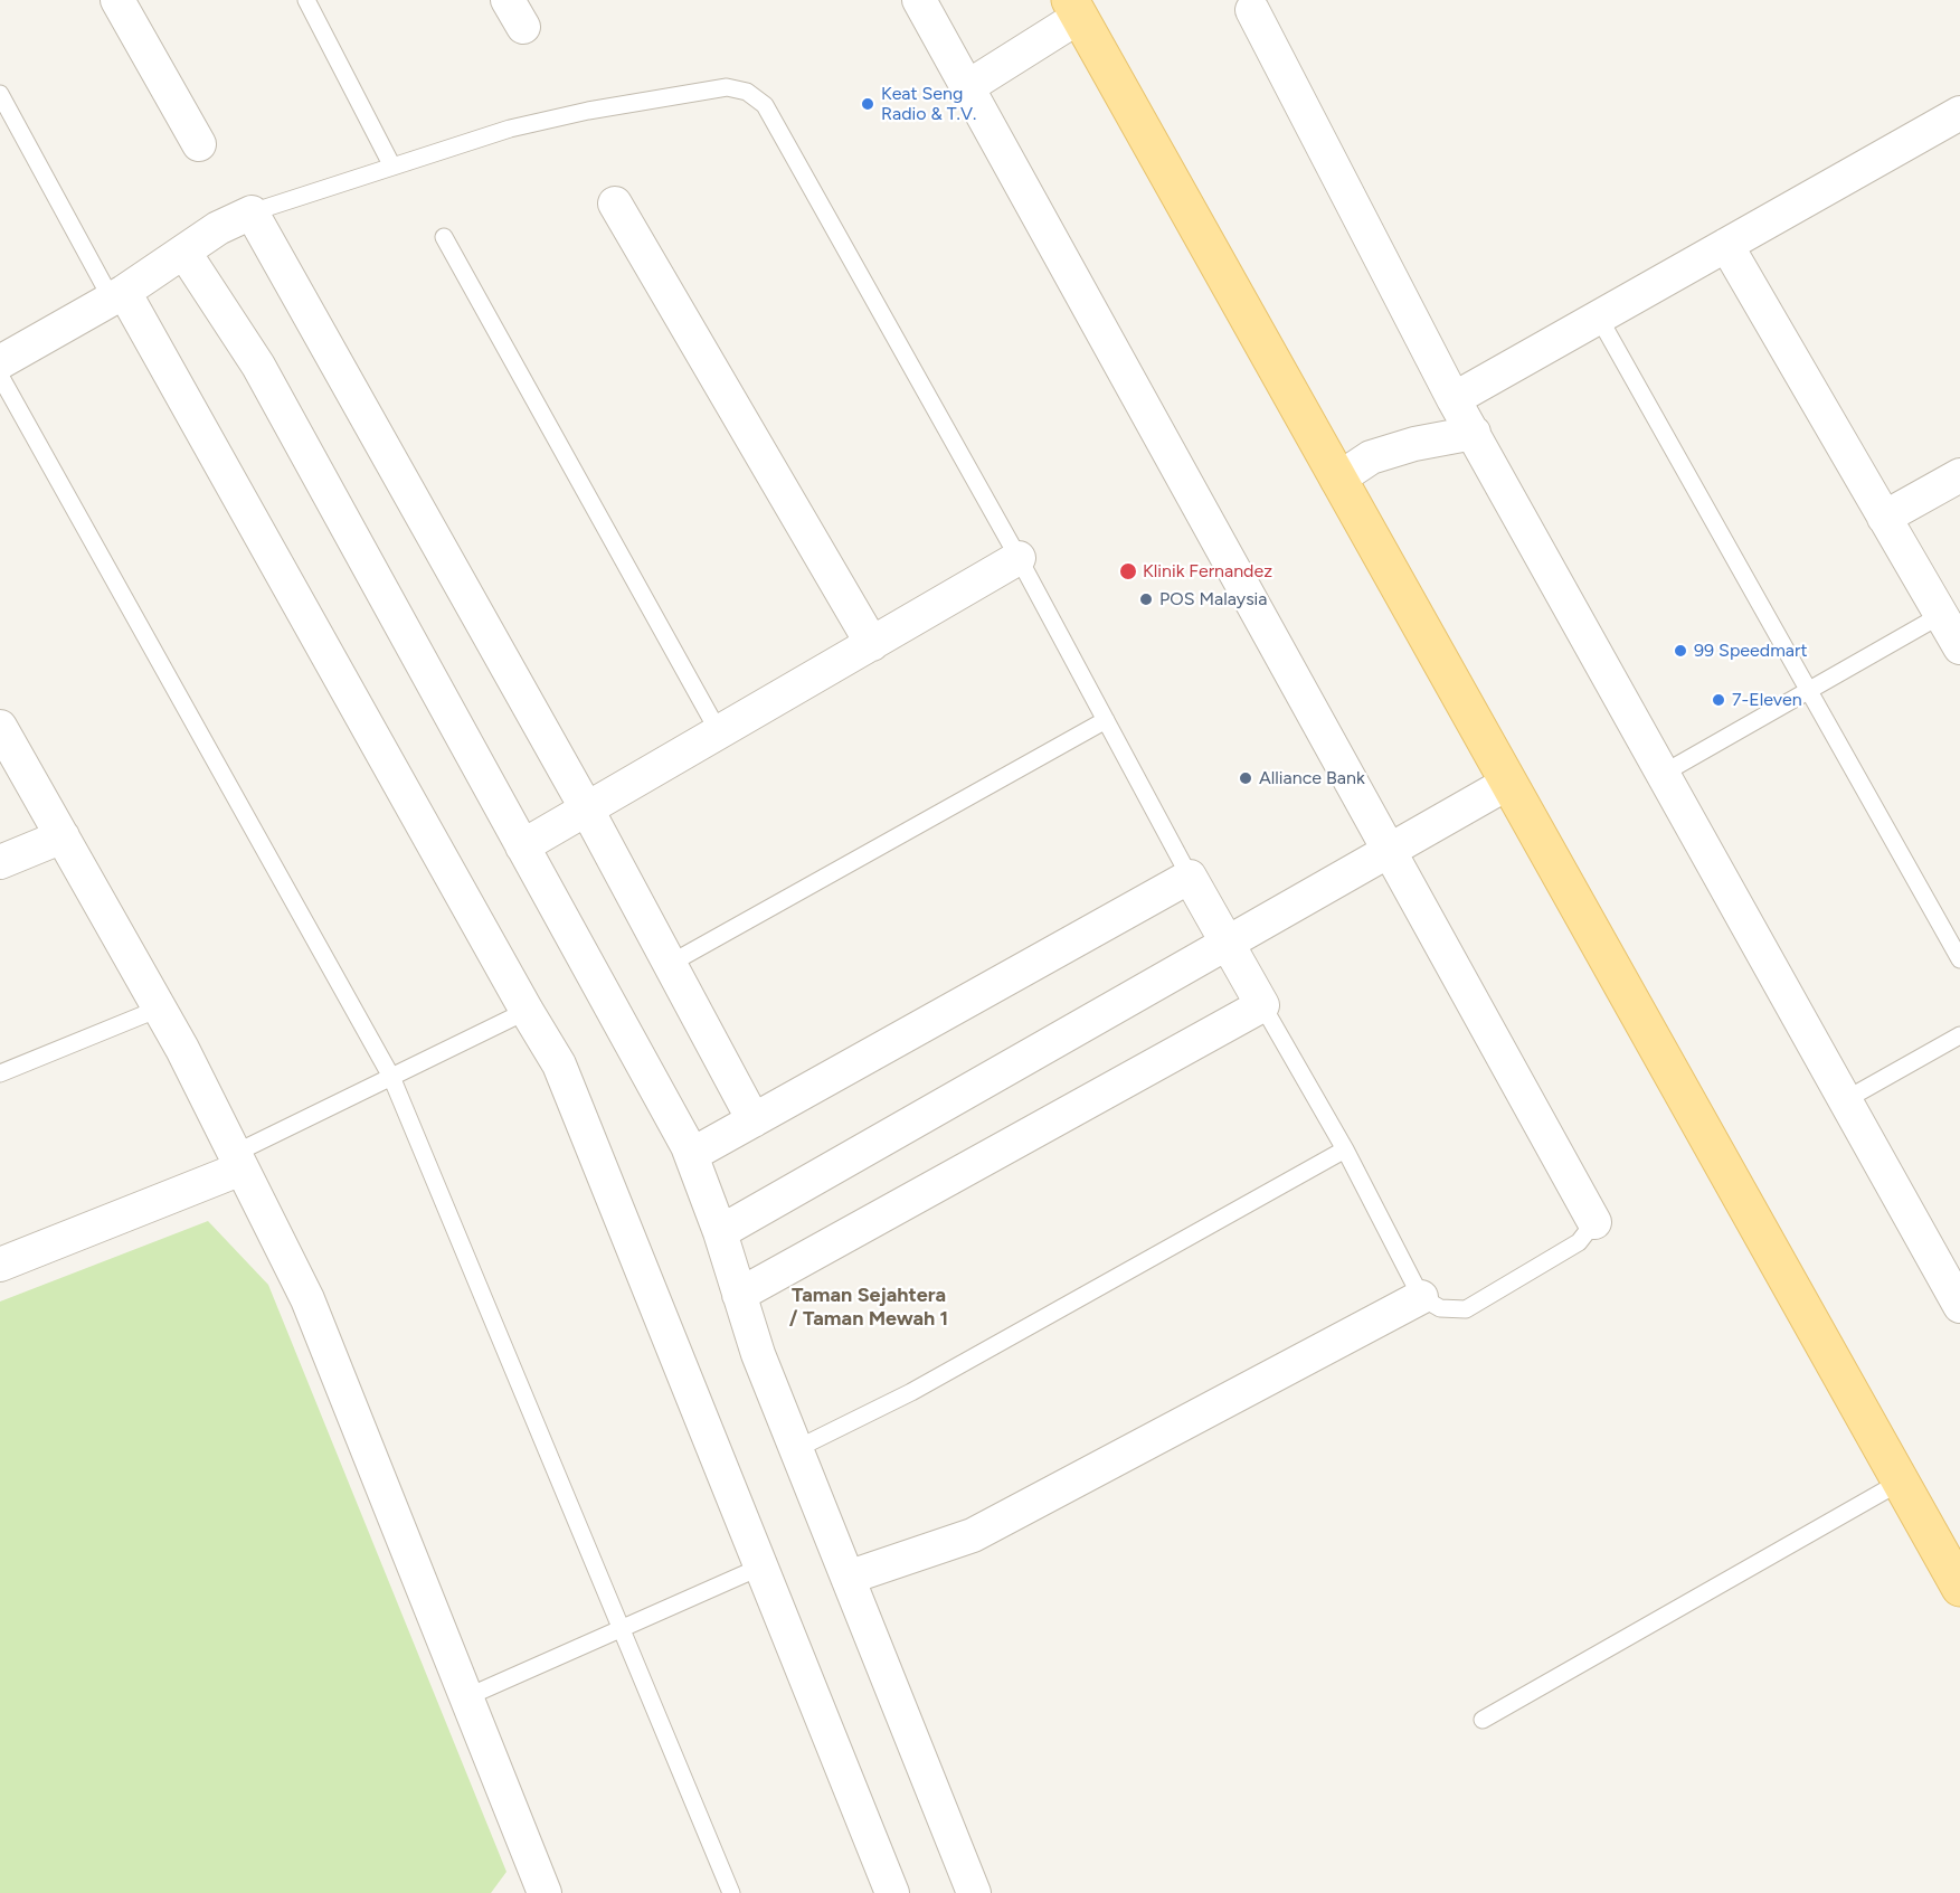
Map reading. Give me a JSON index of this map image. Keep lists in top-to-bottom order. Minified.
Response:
{"districts":["Taman Sejahtera / Taman Mewah 1"],"places":["Keat Seng Radio & T.V.","Klinik Fernandez","POS Malaysia","99 Speedmart","7-Eleven","Alliance Bank"]}
